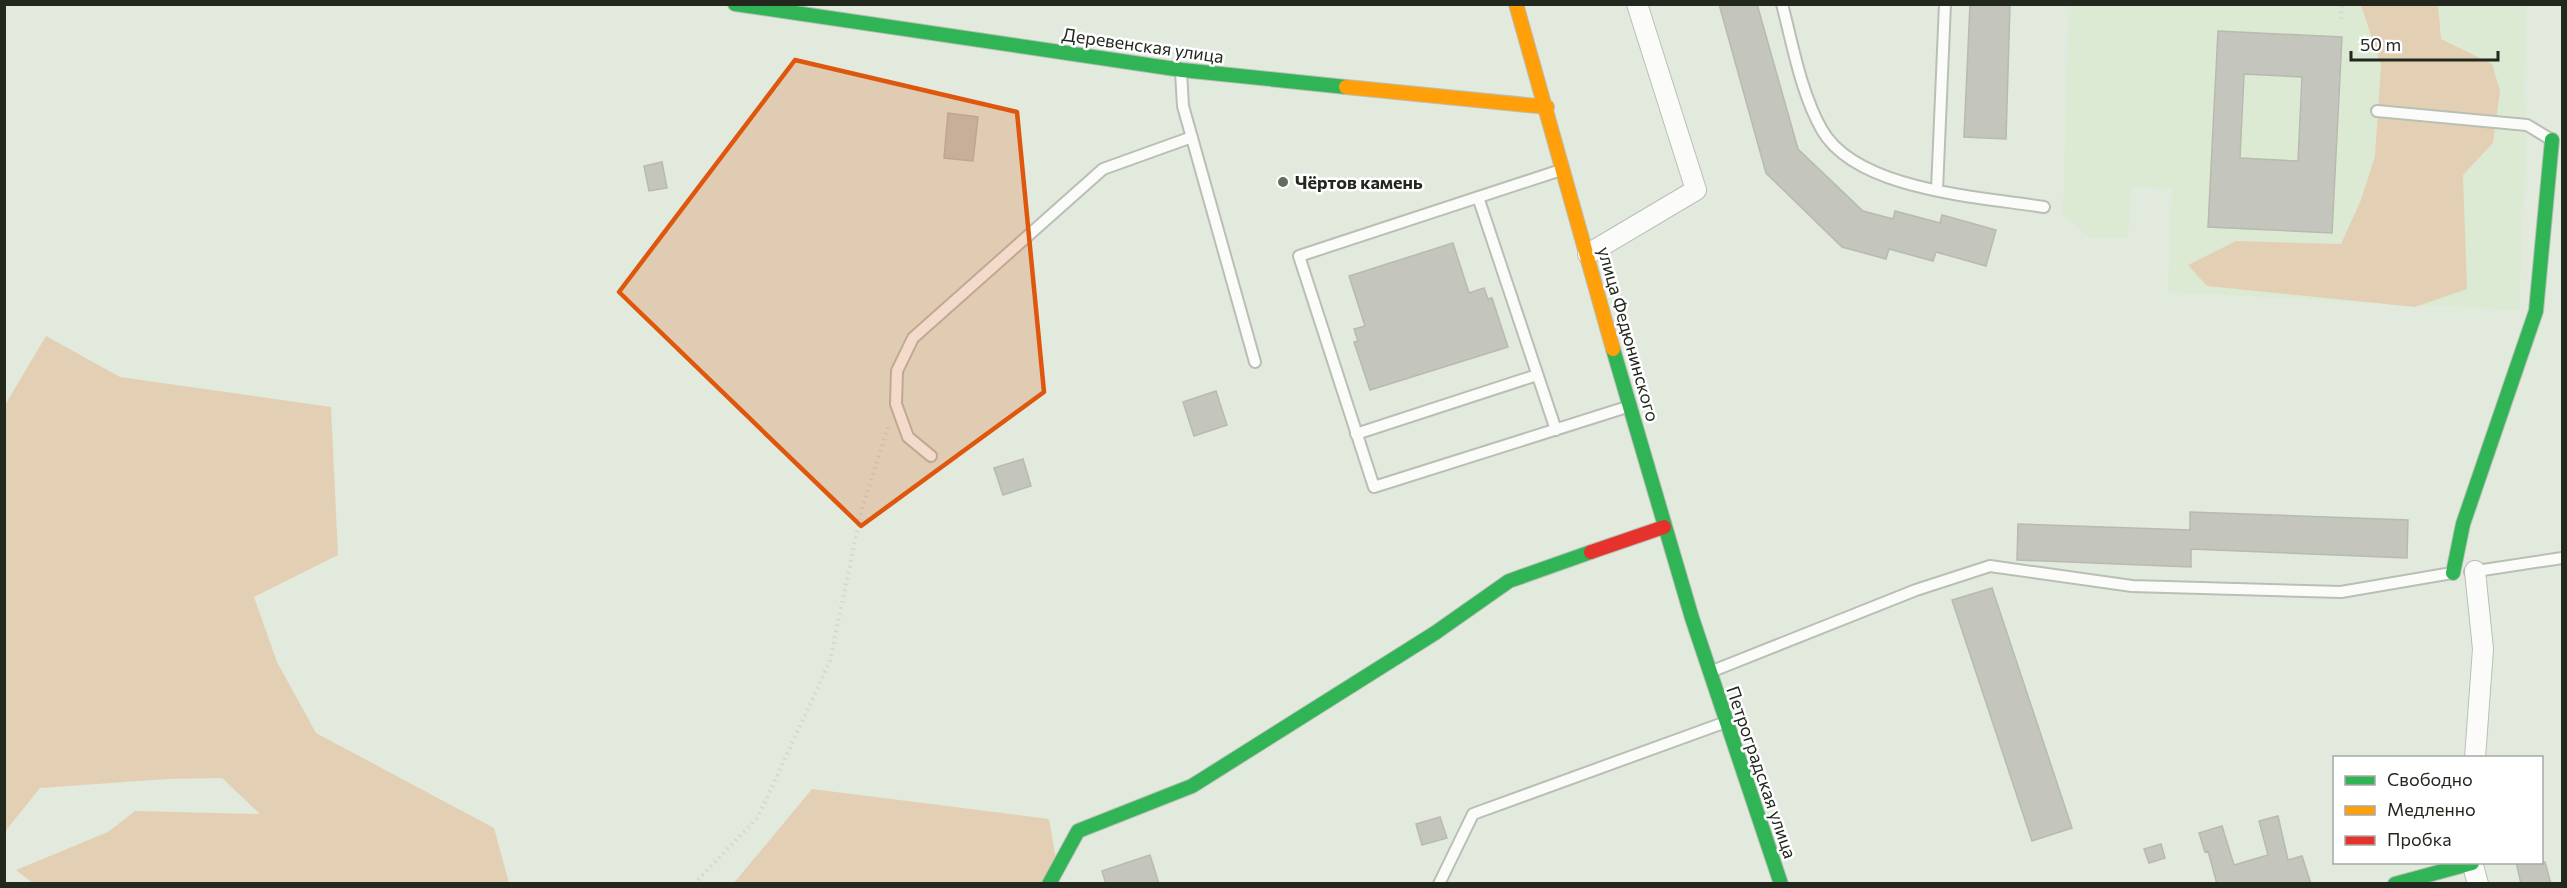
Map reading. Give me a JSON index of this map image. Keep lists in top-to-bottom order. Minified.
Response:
{"streets":{"street":["Деревенская улица","улица Федюнинского","Петроградская улица"]},"crossings":[["Деревенская улица","улица Федюнинского"],["улица Федюнинского","Петроградская улица"]],"places":["Чёртов камень"],"legend":["Свободно","Медленно","Пробка"],"scale_bar":"50 m"}
